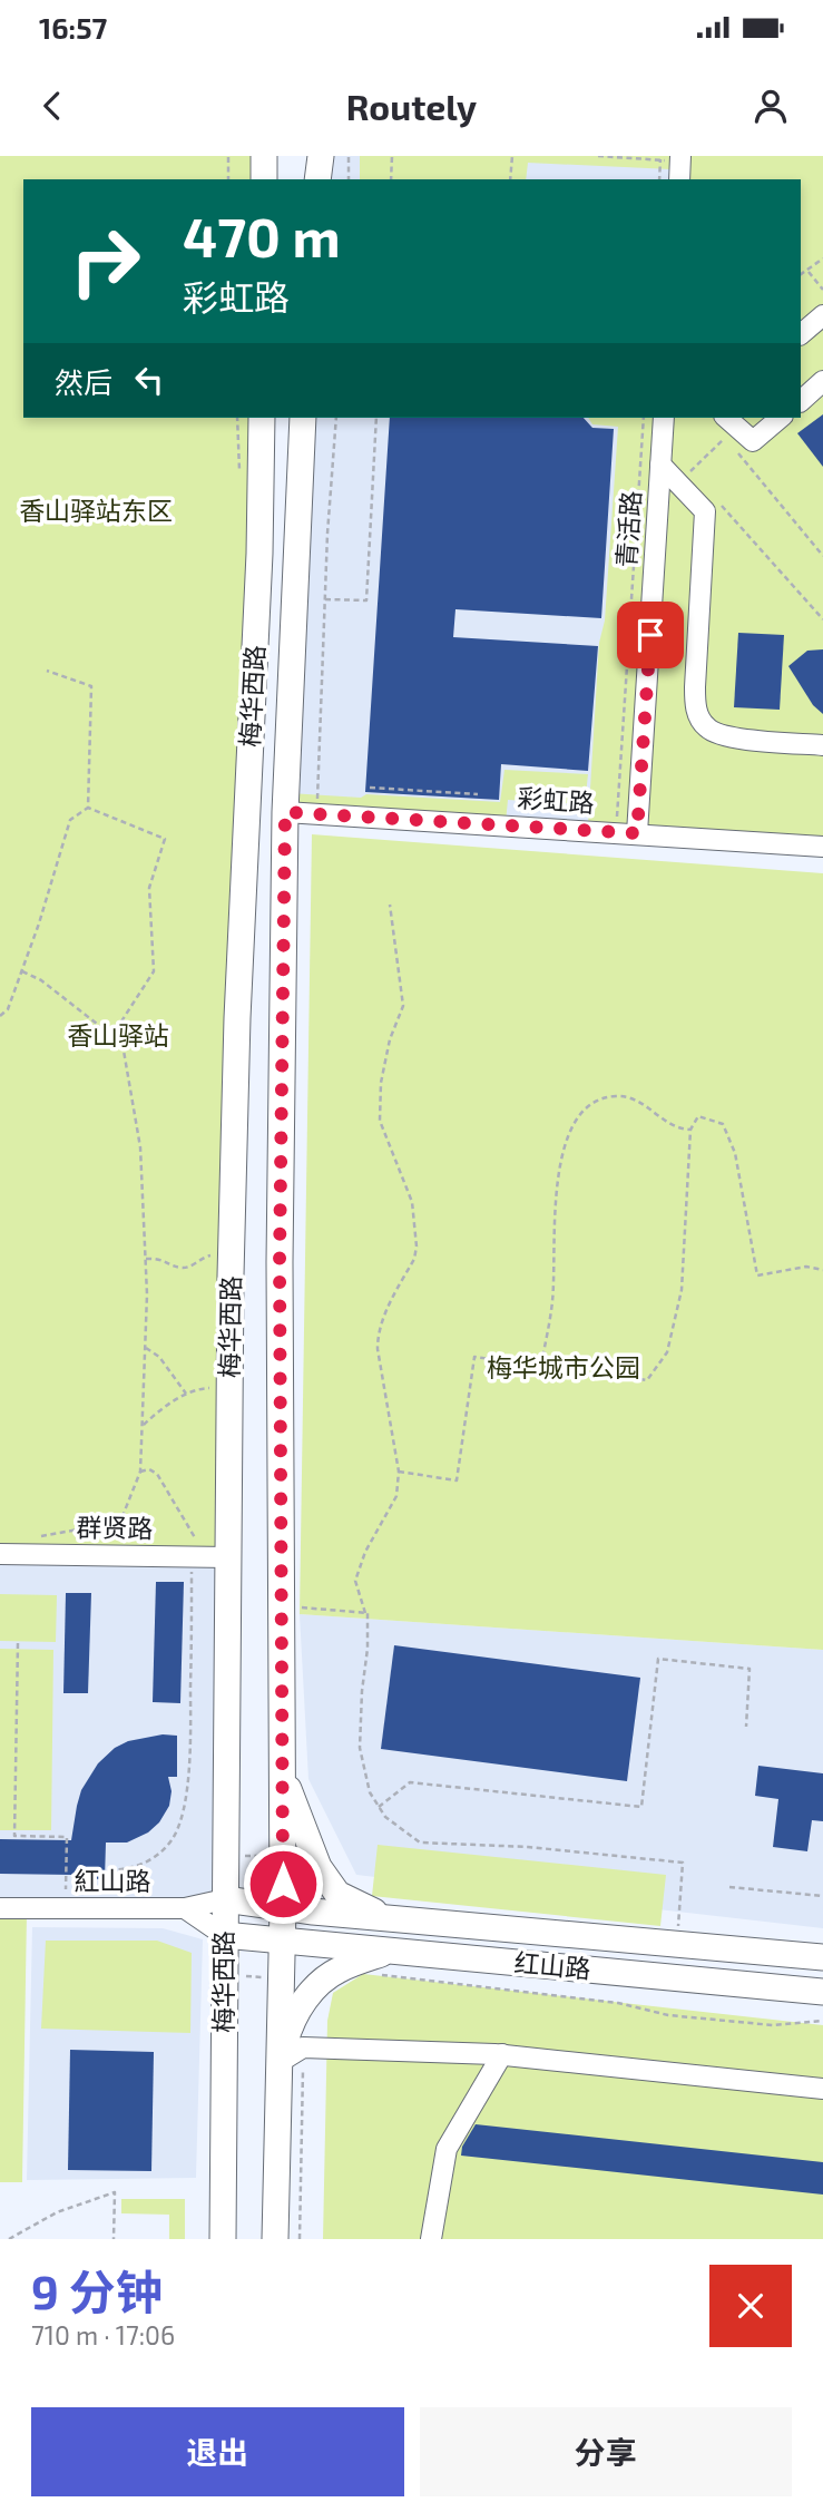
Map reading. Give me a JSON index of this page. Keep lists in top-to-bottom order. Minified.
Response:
{"streets":{"main road":["梅华西路","红山路"],"street":["青活路","彩虹路","群贤路","紅山路"]},"crossings":[["青活路","彩虹路"],["梅华西路","彩虹路"],["梅华西路","群贤路"],["梅华西路","紅山路"],["梅华西路","红山路"],["紅山路","红山路"]],"parks":["香山驿站东区","香山驿站","梅华城市公园"],"page":{"status":"16:57","header":"Routely","turn":["470 m","彩虹路"],"then":"然后","heading":["9 分钟","710 m · 17:06"],"buttons":["退出","分享"]}}
